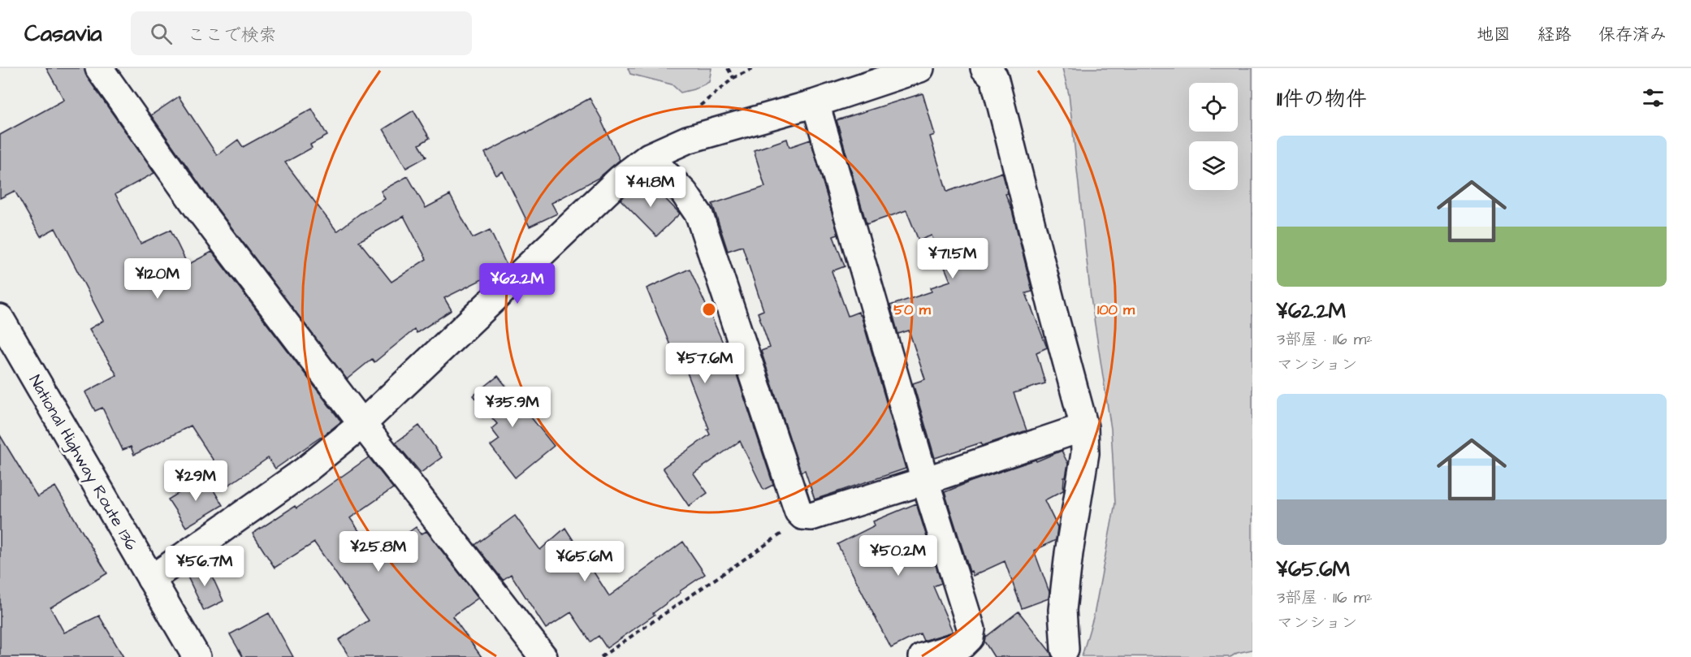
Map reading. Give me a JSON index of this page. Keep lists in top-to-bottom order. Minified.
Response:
{"streets":{"main road":["National Highway Route 136"]},"page":{"header":"Casavia","search":"ここで検索","nav":["地図","経路","保存済み"],"heading":"11件の物件","list":[{"name":"¥62.2M","note":"3部屋 · 116 m² · マンション"},{"name":"¥65.6M","note":"3部屋 · 116 m² · マンション"}],"price":["¥41.8M","¥71.5M","¥120M","¥62.2M","¥57.6M","¥35.9M","¥29M","¥25.8M","¥50.2M","¥65.6M","¥56.7M"]},"rings":["50 m","100 m"]}
